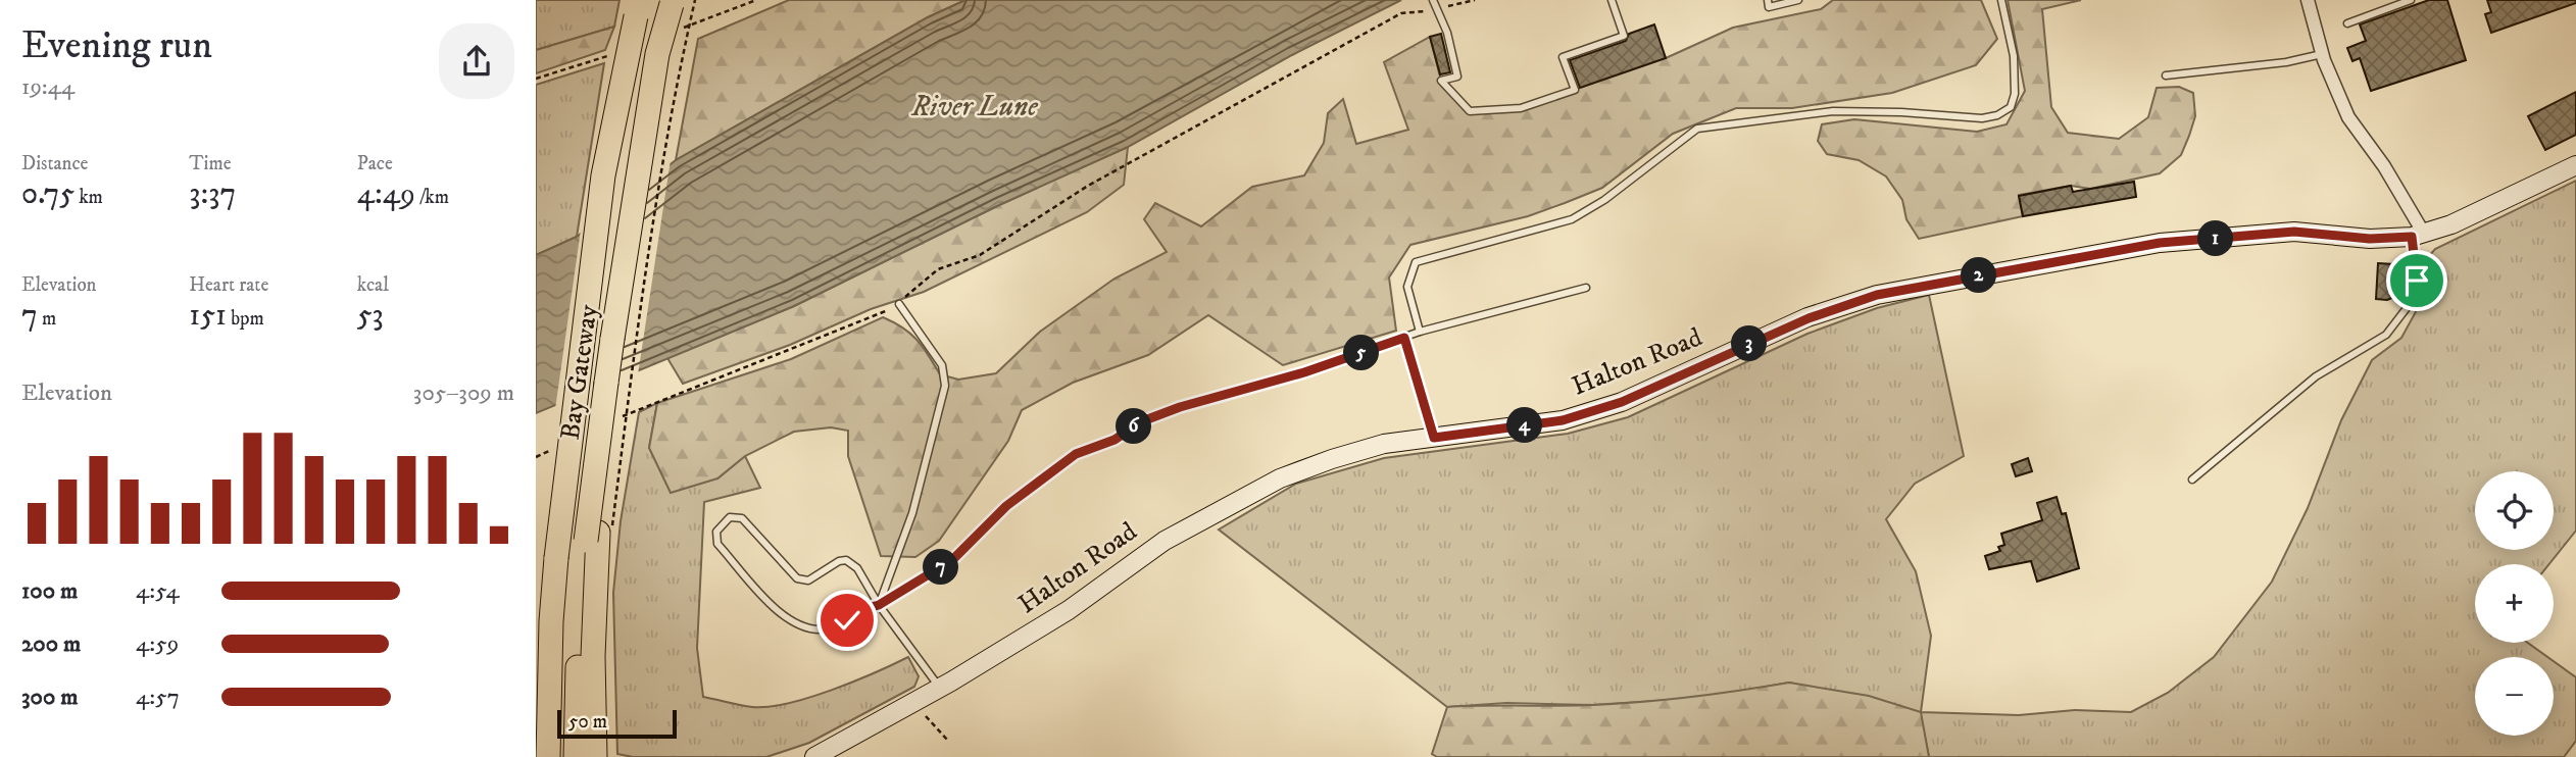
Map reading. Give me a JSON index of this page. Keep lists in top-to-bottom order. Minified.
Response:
{"streets":{"highway":["Bay Gateway"],"street":["Halton Road"]},"water":["River Lune"],"scale_bar":"50 m","page":{"heading":["Evening run","19:44"],"stats":[["Distance","0.75 km"],["Time","3:37"],["Pace","4:49 /km"],["Elevation","7 m"],["Heart rate","151 bpm"],["kcal","53"]],"pins":["1","2","3","5","4","6","7"],"chart":["Elevation","305–309 m"],"map_buttons":["+","−"],"list":[{"name":"100 m","note":"4:54"},{"name":"200 m","note":"4:59"},{"name":"300 m","note":"4:57"}],"scale":"50 m"}}
